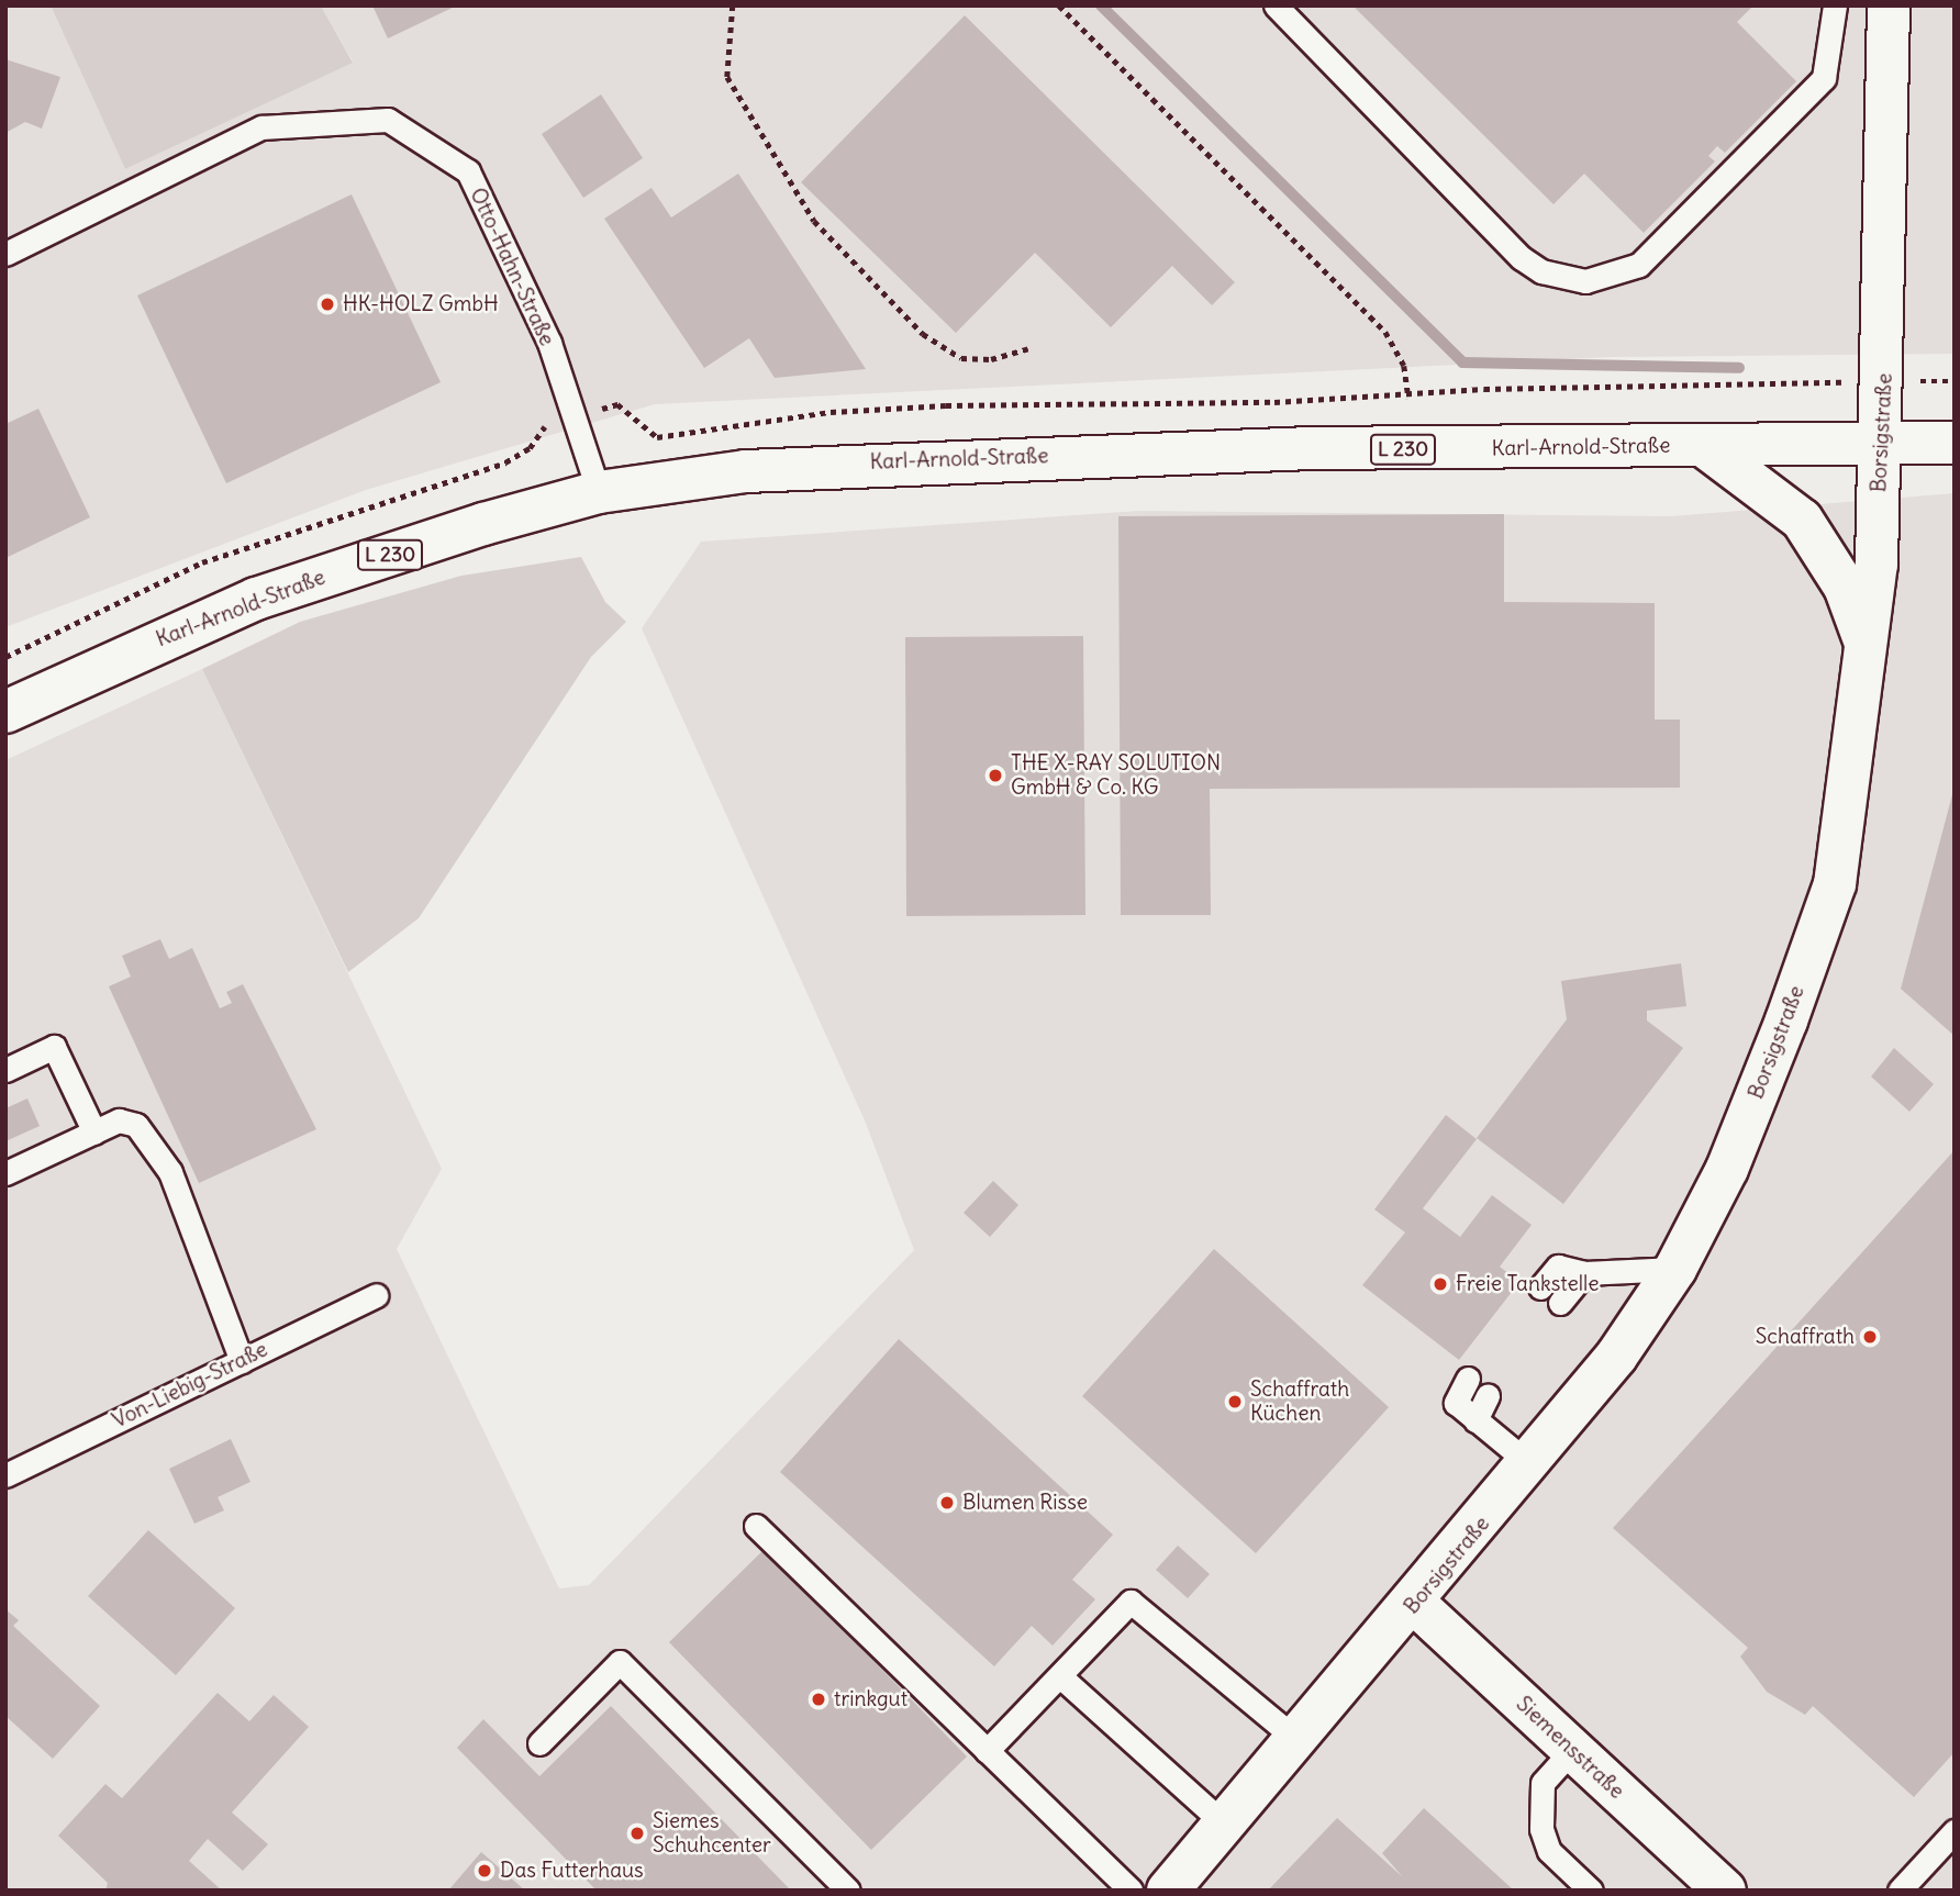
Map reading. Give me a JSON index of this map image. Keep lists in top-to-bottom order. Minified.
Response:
{"streets":{"street":["Borsigstraße","Karl-Arnold-Straße","L 230","Siemensstraße"],"lane":["Otto-Hahn-Straße","Von-Liebig-Straße"]},"crossings":[["Otto-Hahn-Straße","Karl-Arnold-Straße"],["Borsigstraße","Karl-Arnold-Straße"],["Borsigstraße","Siemensstraße"]],"places":["HK-HOLZ GmbH","THE X-RAY SOLUTION GmbH & Co. KG","Freie Tankstelle","Schaffrath","Schaffrath Küchen","Blumen Risse","trinkgut","Siemes Schuhcenter","Das Futterhaus"]}
